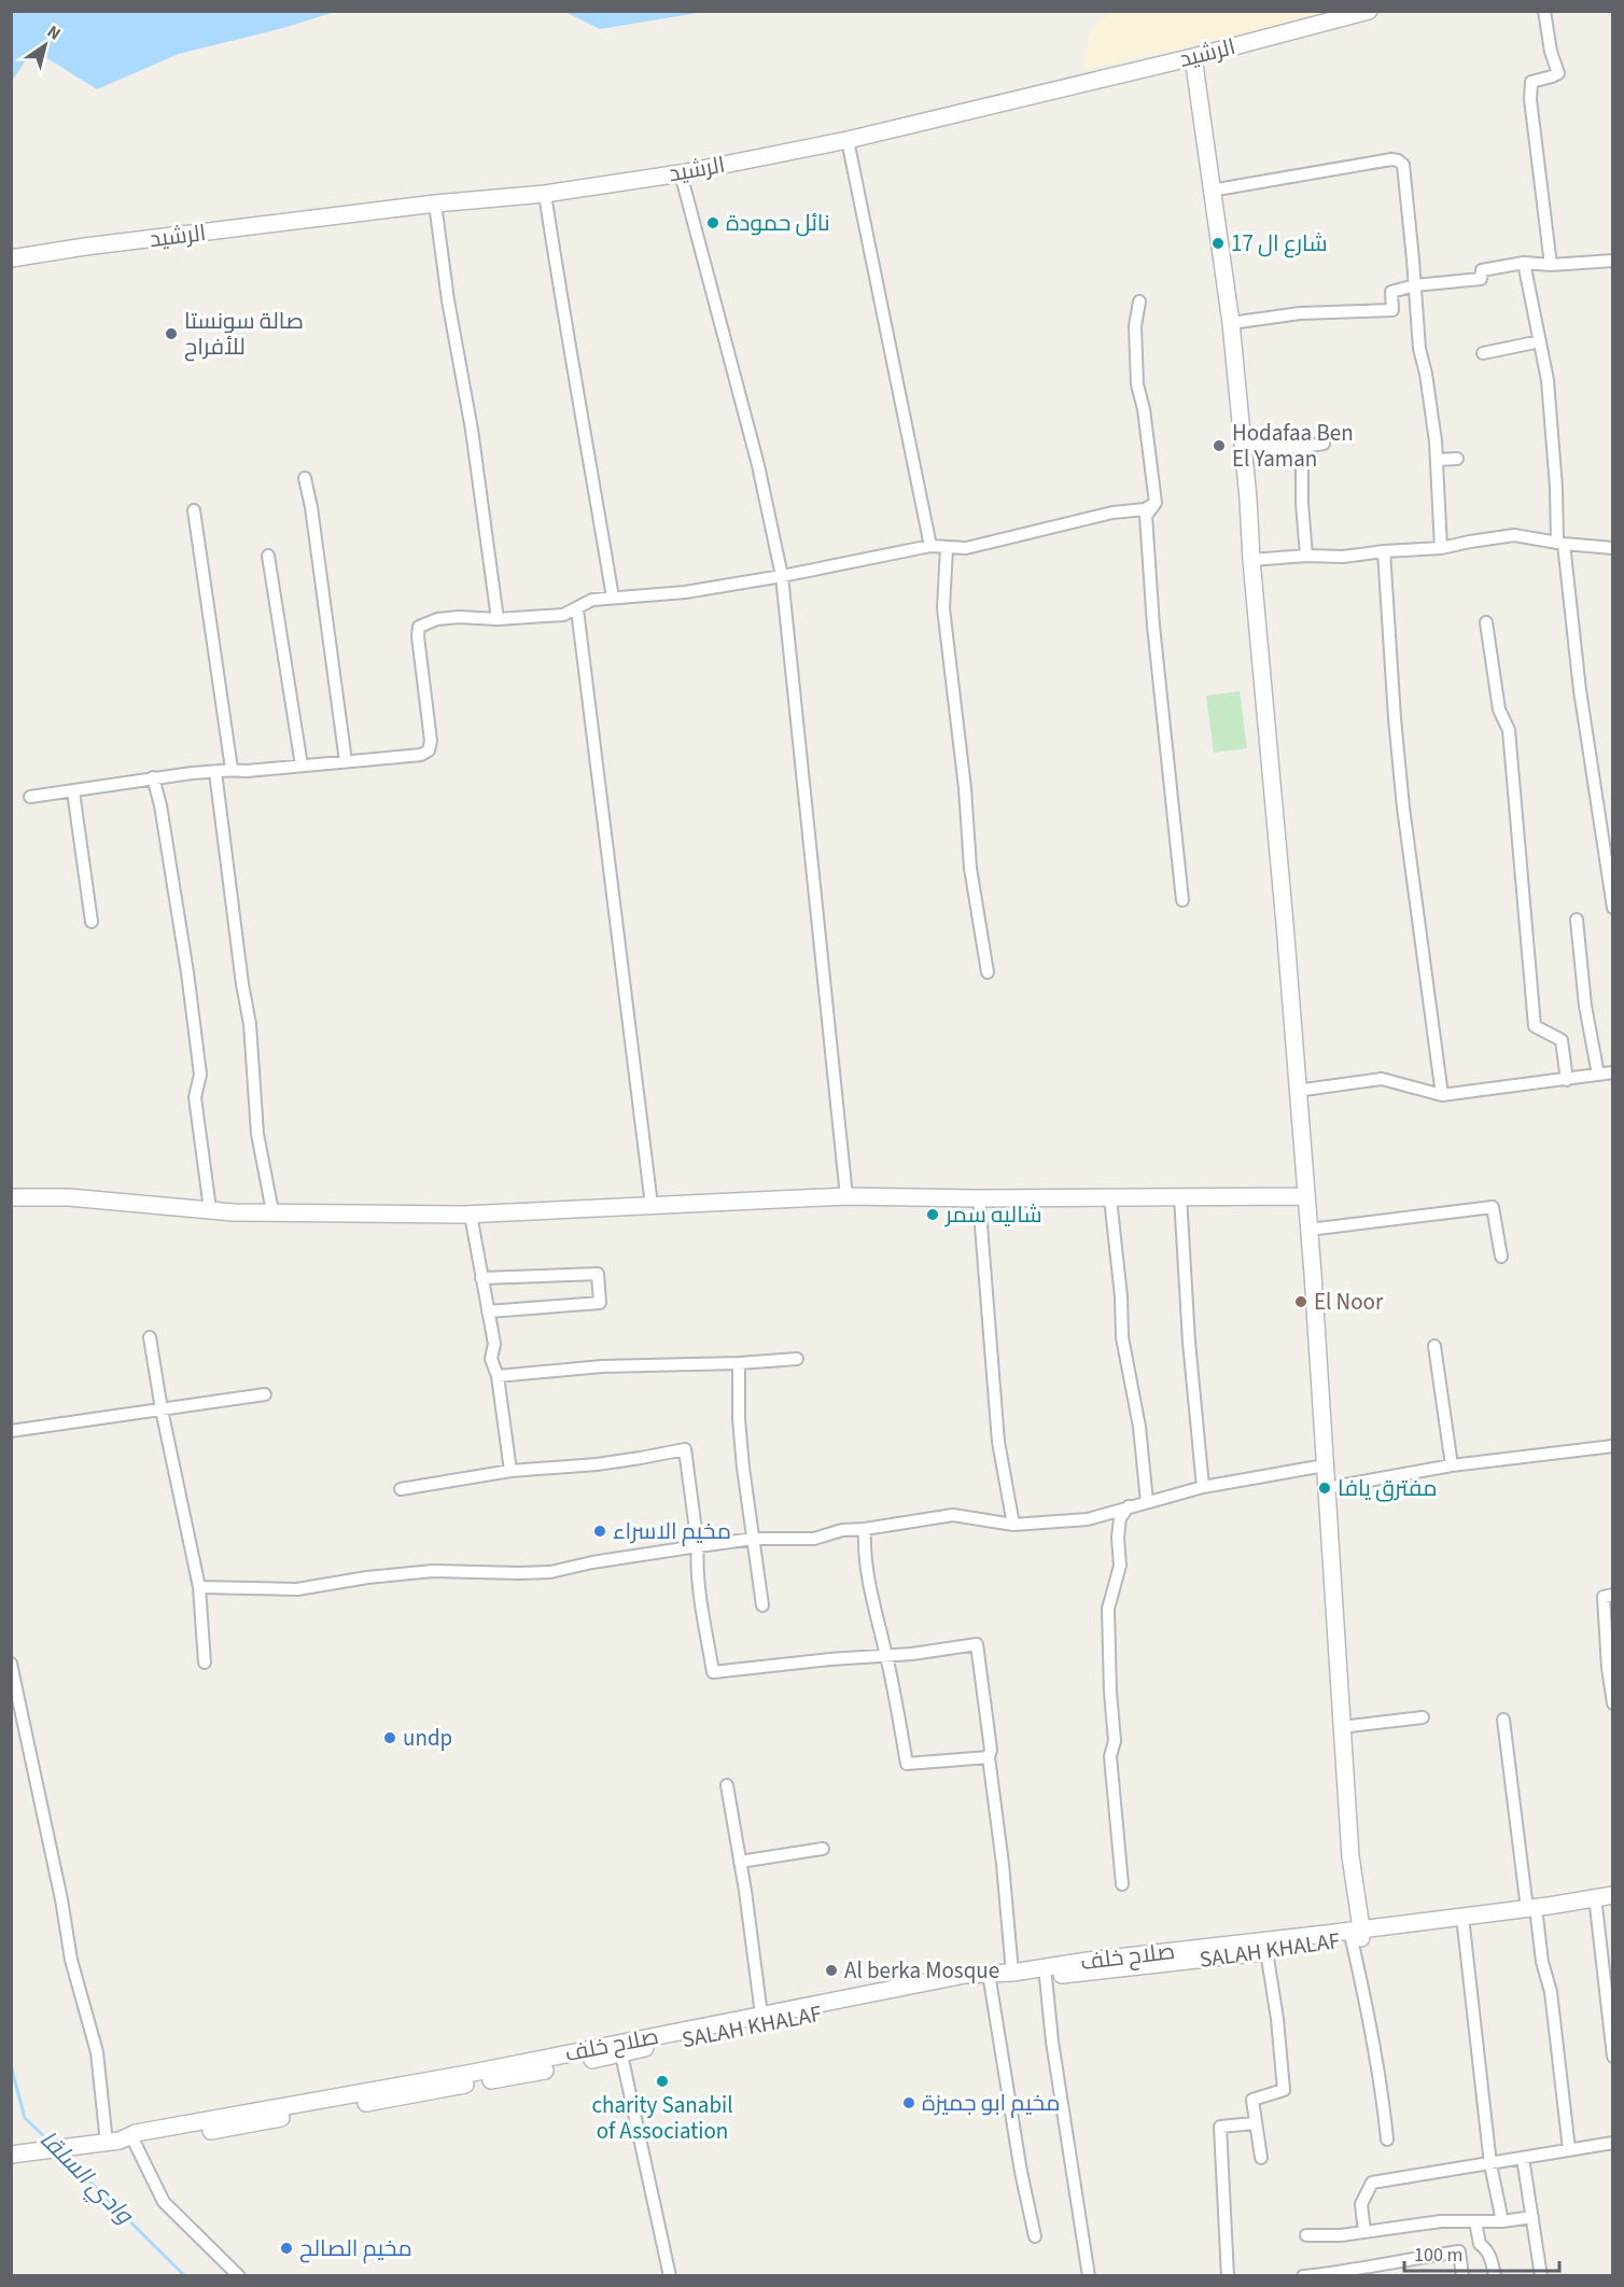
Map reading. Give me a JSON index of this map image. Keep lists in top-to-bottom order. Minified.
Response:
{"streets":{"main road":["الرشيد","SALAH KHALAF","صلاح خلف"]},"crossings":[["SALAH KHALAF","صلاح خلف"]],"water":["وادي السلقا"],"places":["نائل حمودة","شارع ال 17","صالة سونستا للأفراح","Hodafaa Ben El Yaman","شاليه سمر","El Noor","مفترق يافا","مخيم الاسراء","undp","Al berka Mosque","charity Sanabil of Association","مخيم ابو جميزة","مخيم الصالح"],"scale_bar":"100 m","north":"top right"}
